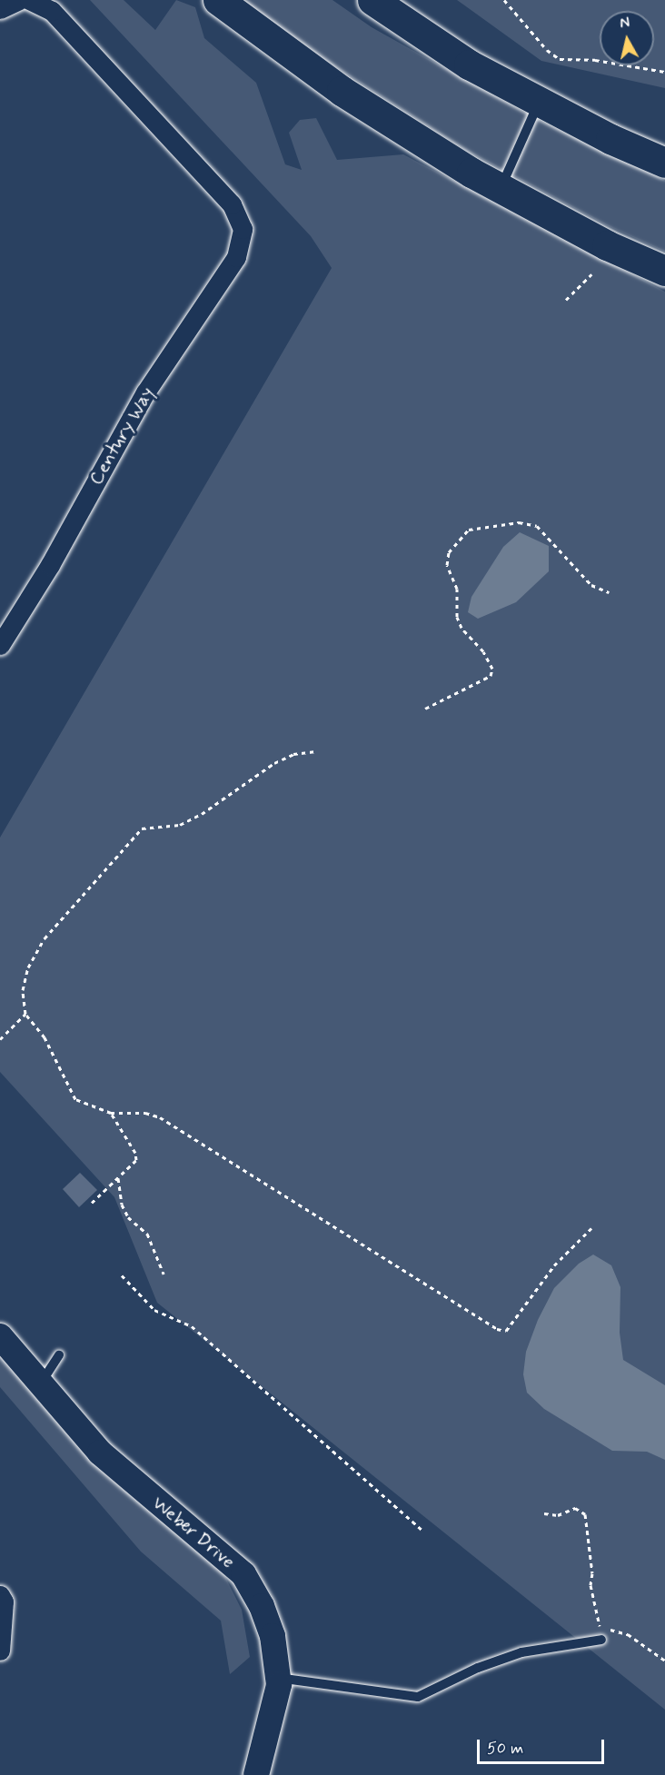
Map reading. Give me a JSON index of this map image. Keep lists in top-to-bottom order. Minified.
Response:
{"streets":{"street":["Century Way","Weber Drive"]},"scale_bar":"50 m","north":"top"}
